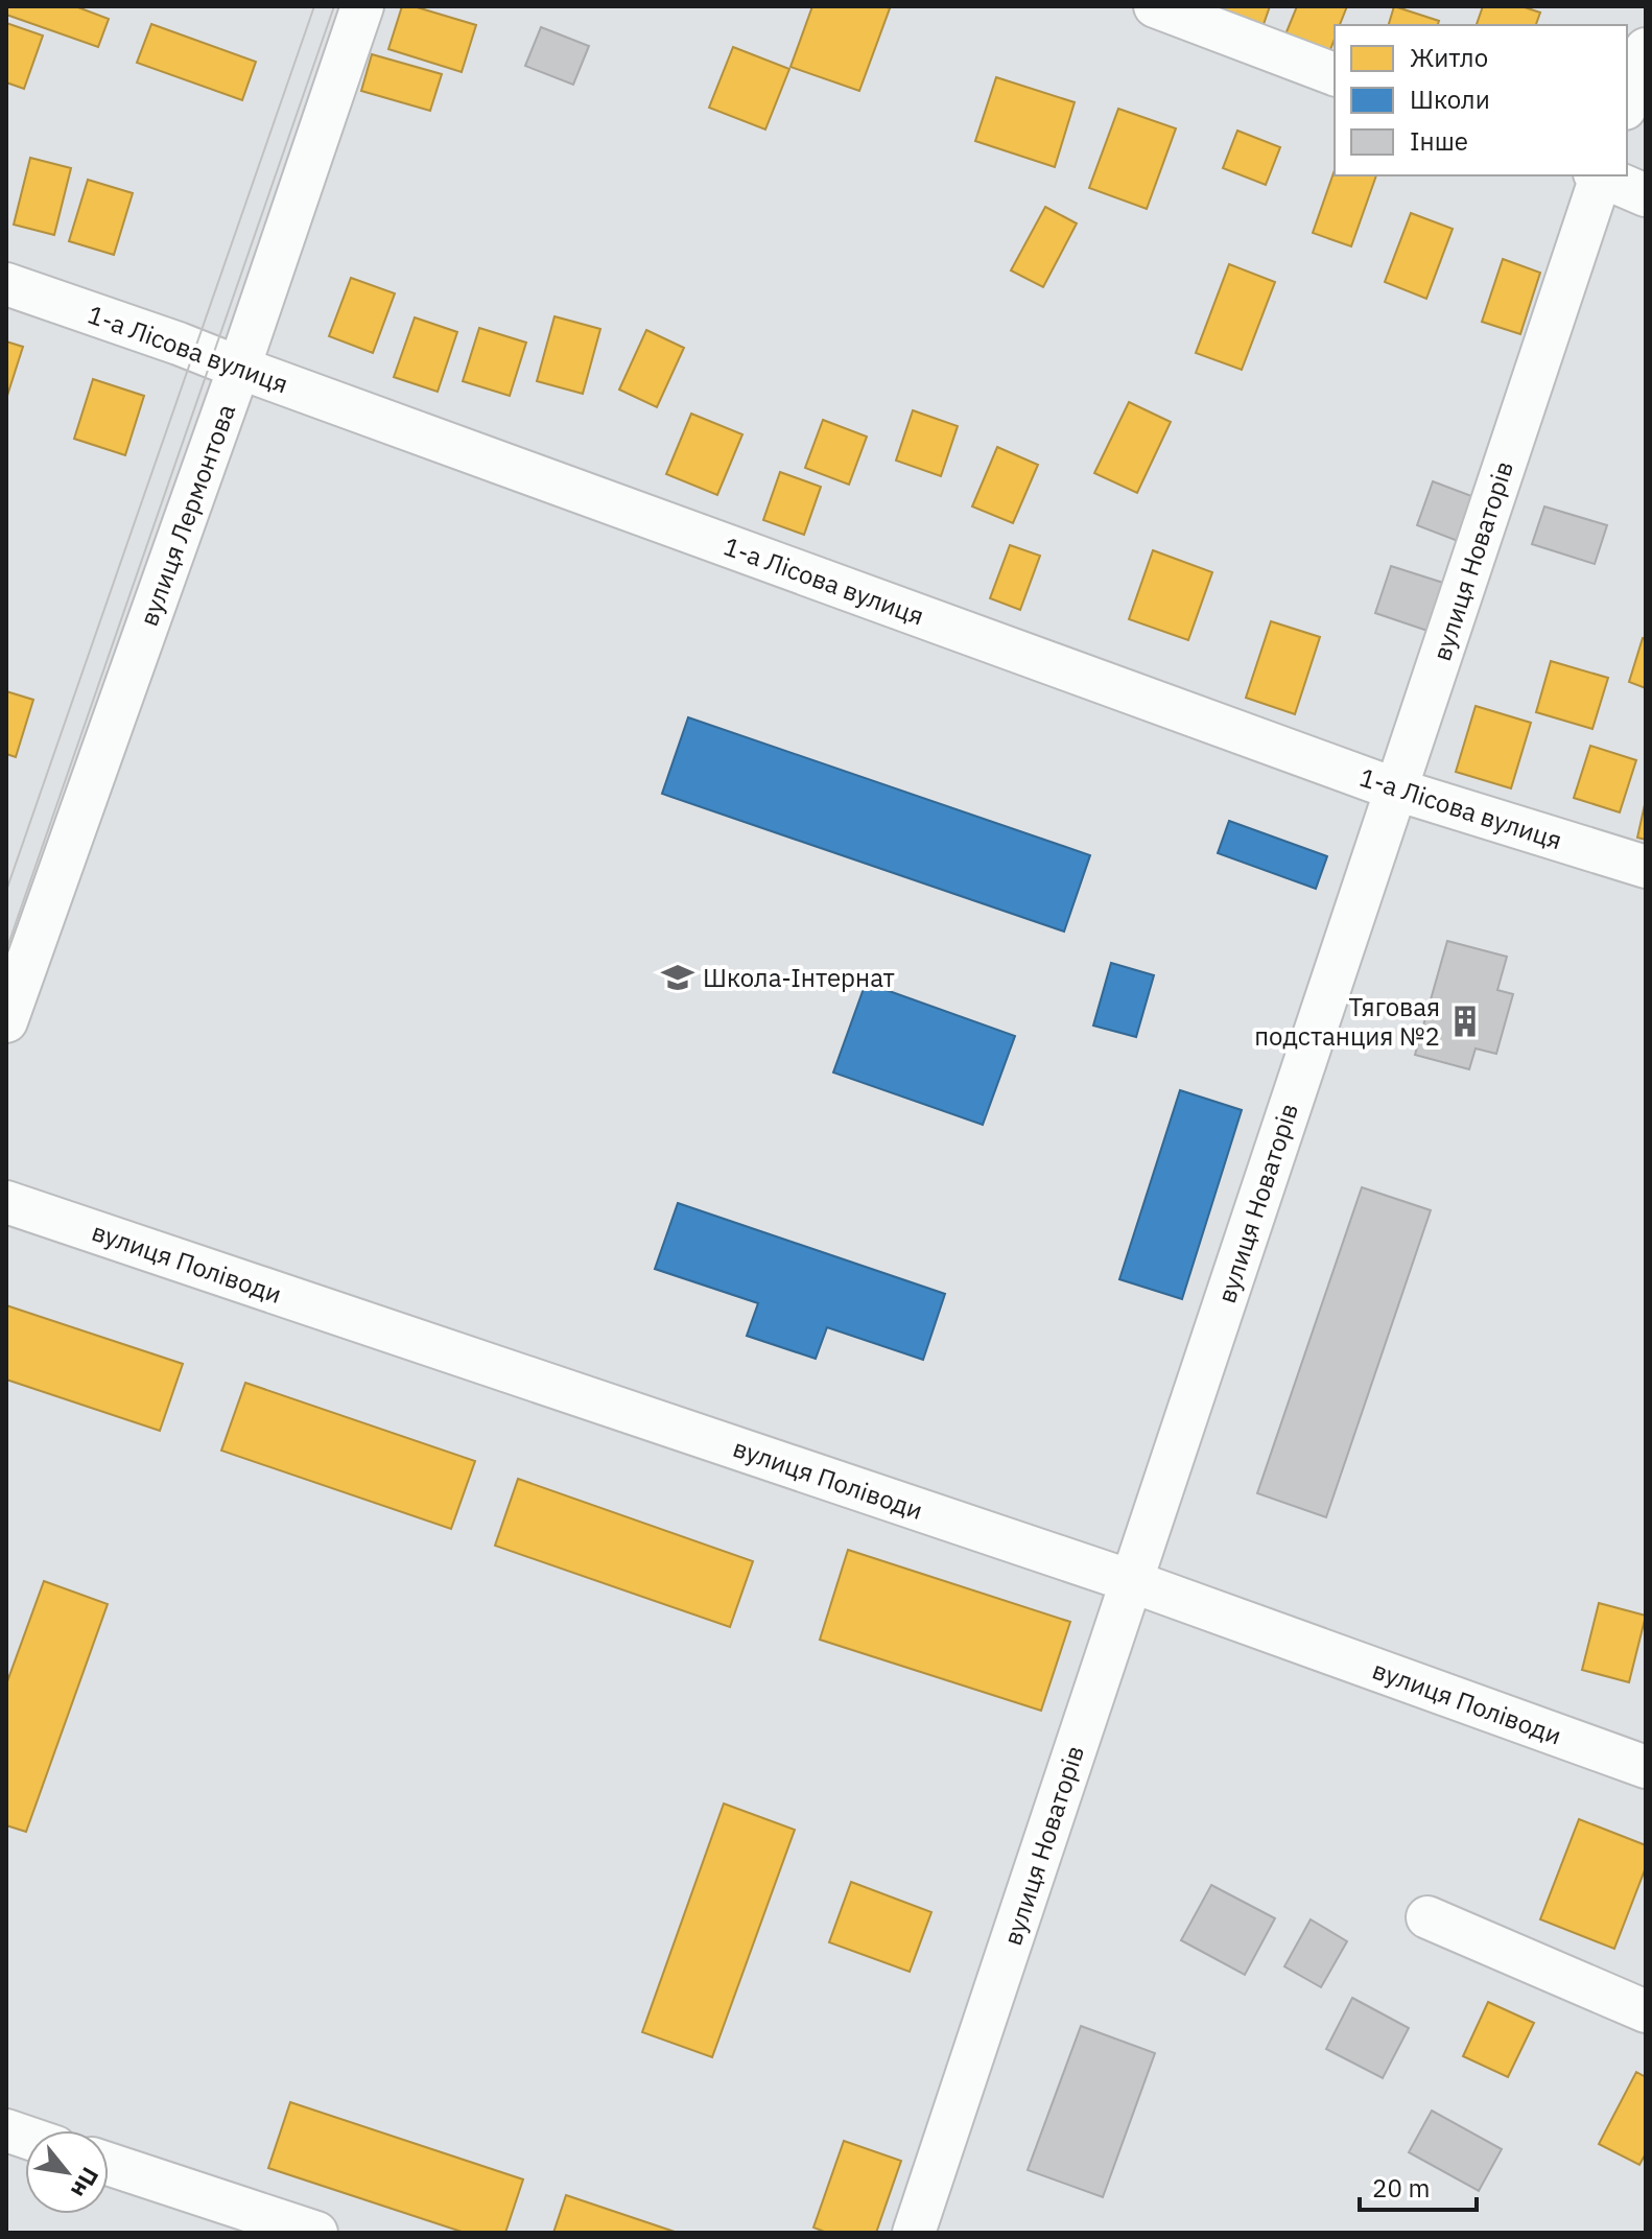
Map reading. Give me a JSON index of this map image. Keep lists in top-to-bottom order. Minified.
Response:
{"streets":{"street":["1-а Лісова вулиця","вулиця Лермонтова","вулиця Новаторів","вулиця Поліводи"]},"crossings":[["1-а Лісова вулиця","вулиця Лермонтова"],["1-а Лісова вулиця","вулиця Новаторів"],["вулиця Новаторів","вулиця Поліводи"]],"places":{"school or university":["Школа-Інтернат"],"building":["Тяговая подстанция №2"]},"legend":["Житло","Школи","Інше"],"scale_bar":"20 m","north":"bottom right"}
